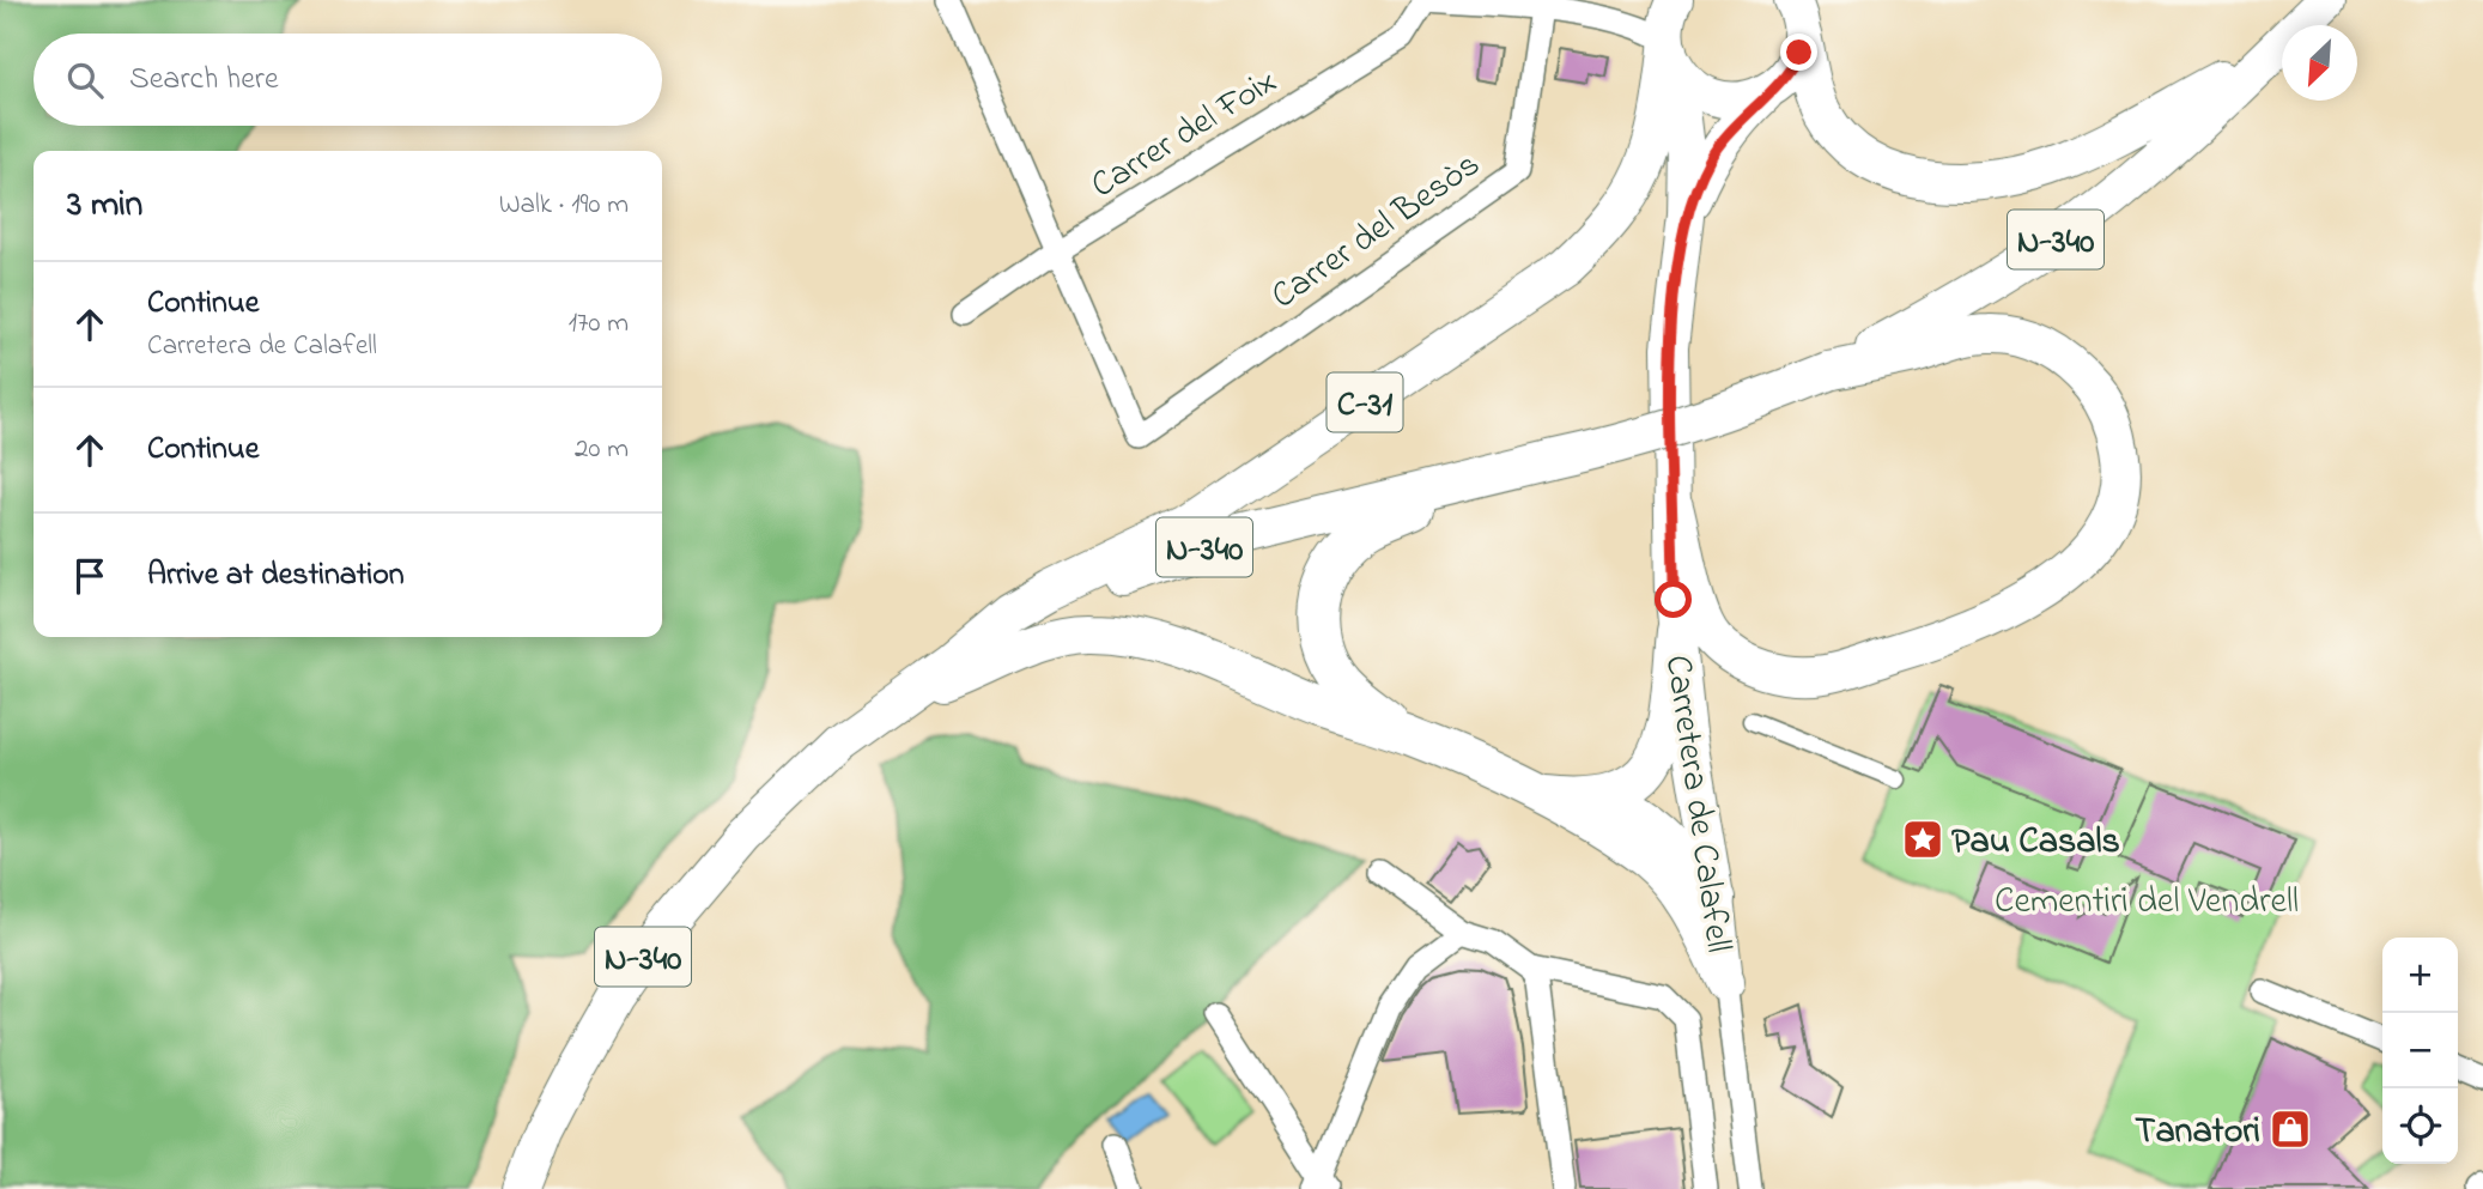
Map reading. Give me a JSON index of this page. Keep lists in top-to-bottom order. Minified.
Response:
{"streets":{"highway":["N-340","C-31"],"main road":["Carretera de Calafell"],"street":["Carrer del Foix","Carrer del Besòs"]},"crossings":[["Carrer del Foix","Carrer del Besòs"],["N-340","C-31"],["C-31","Carretera de Calafell"]],"parks":["Cementiri del Vendrell"],"places":{"place":["Pau Casals"],"shop":["Tanatori"]},"north":"bottom left","page":{"search":"Search here","heading":["3 min","Walk · 190 m"],"list":[["Continue","Carretera de Calafell","170 m"],["Continue","20 m"],"Arrive at destination"],"map_buttons":["+","−"]}}
